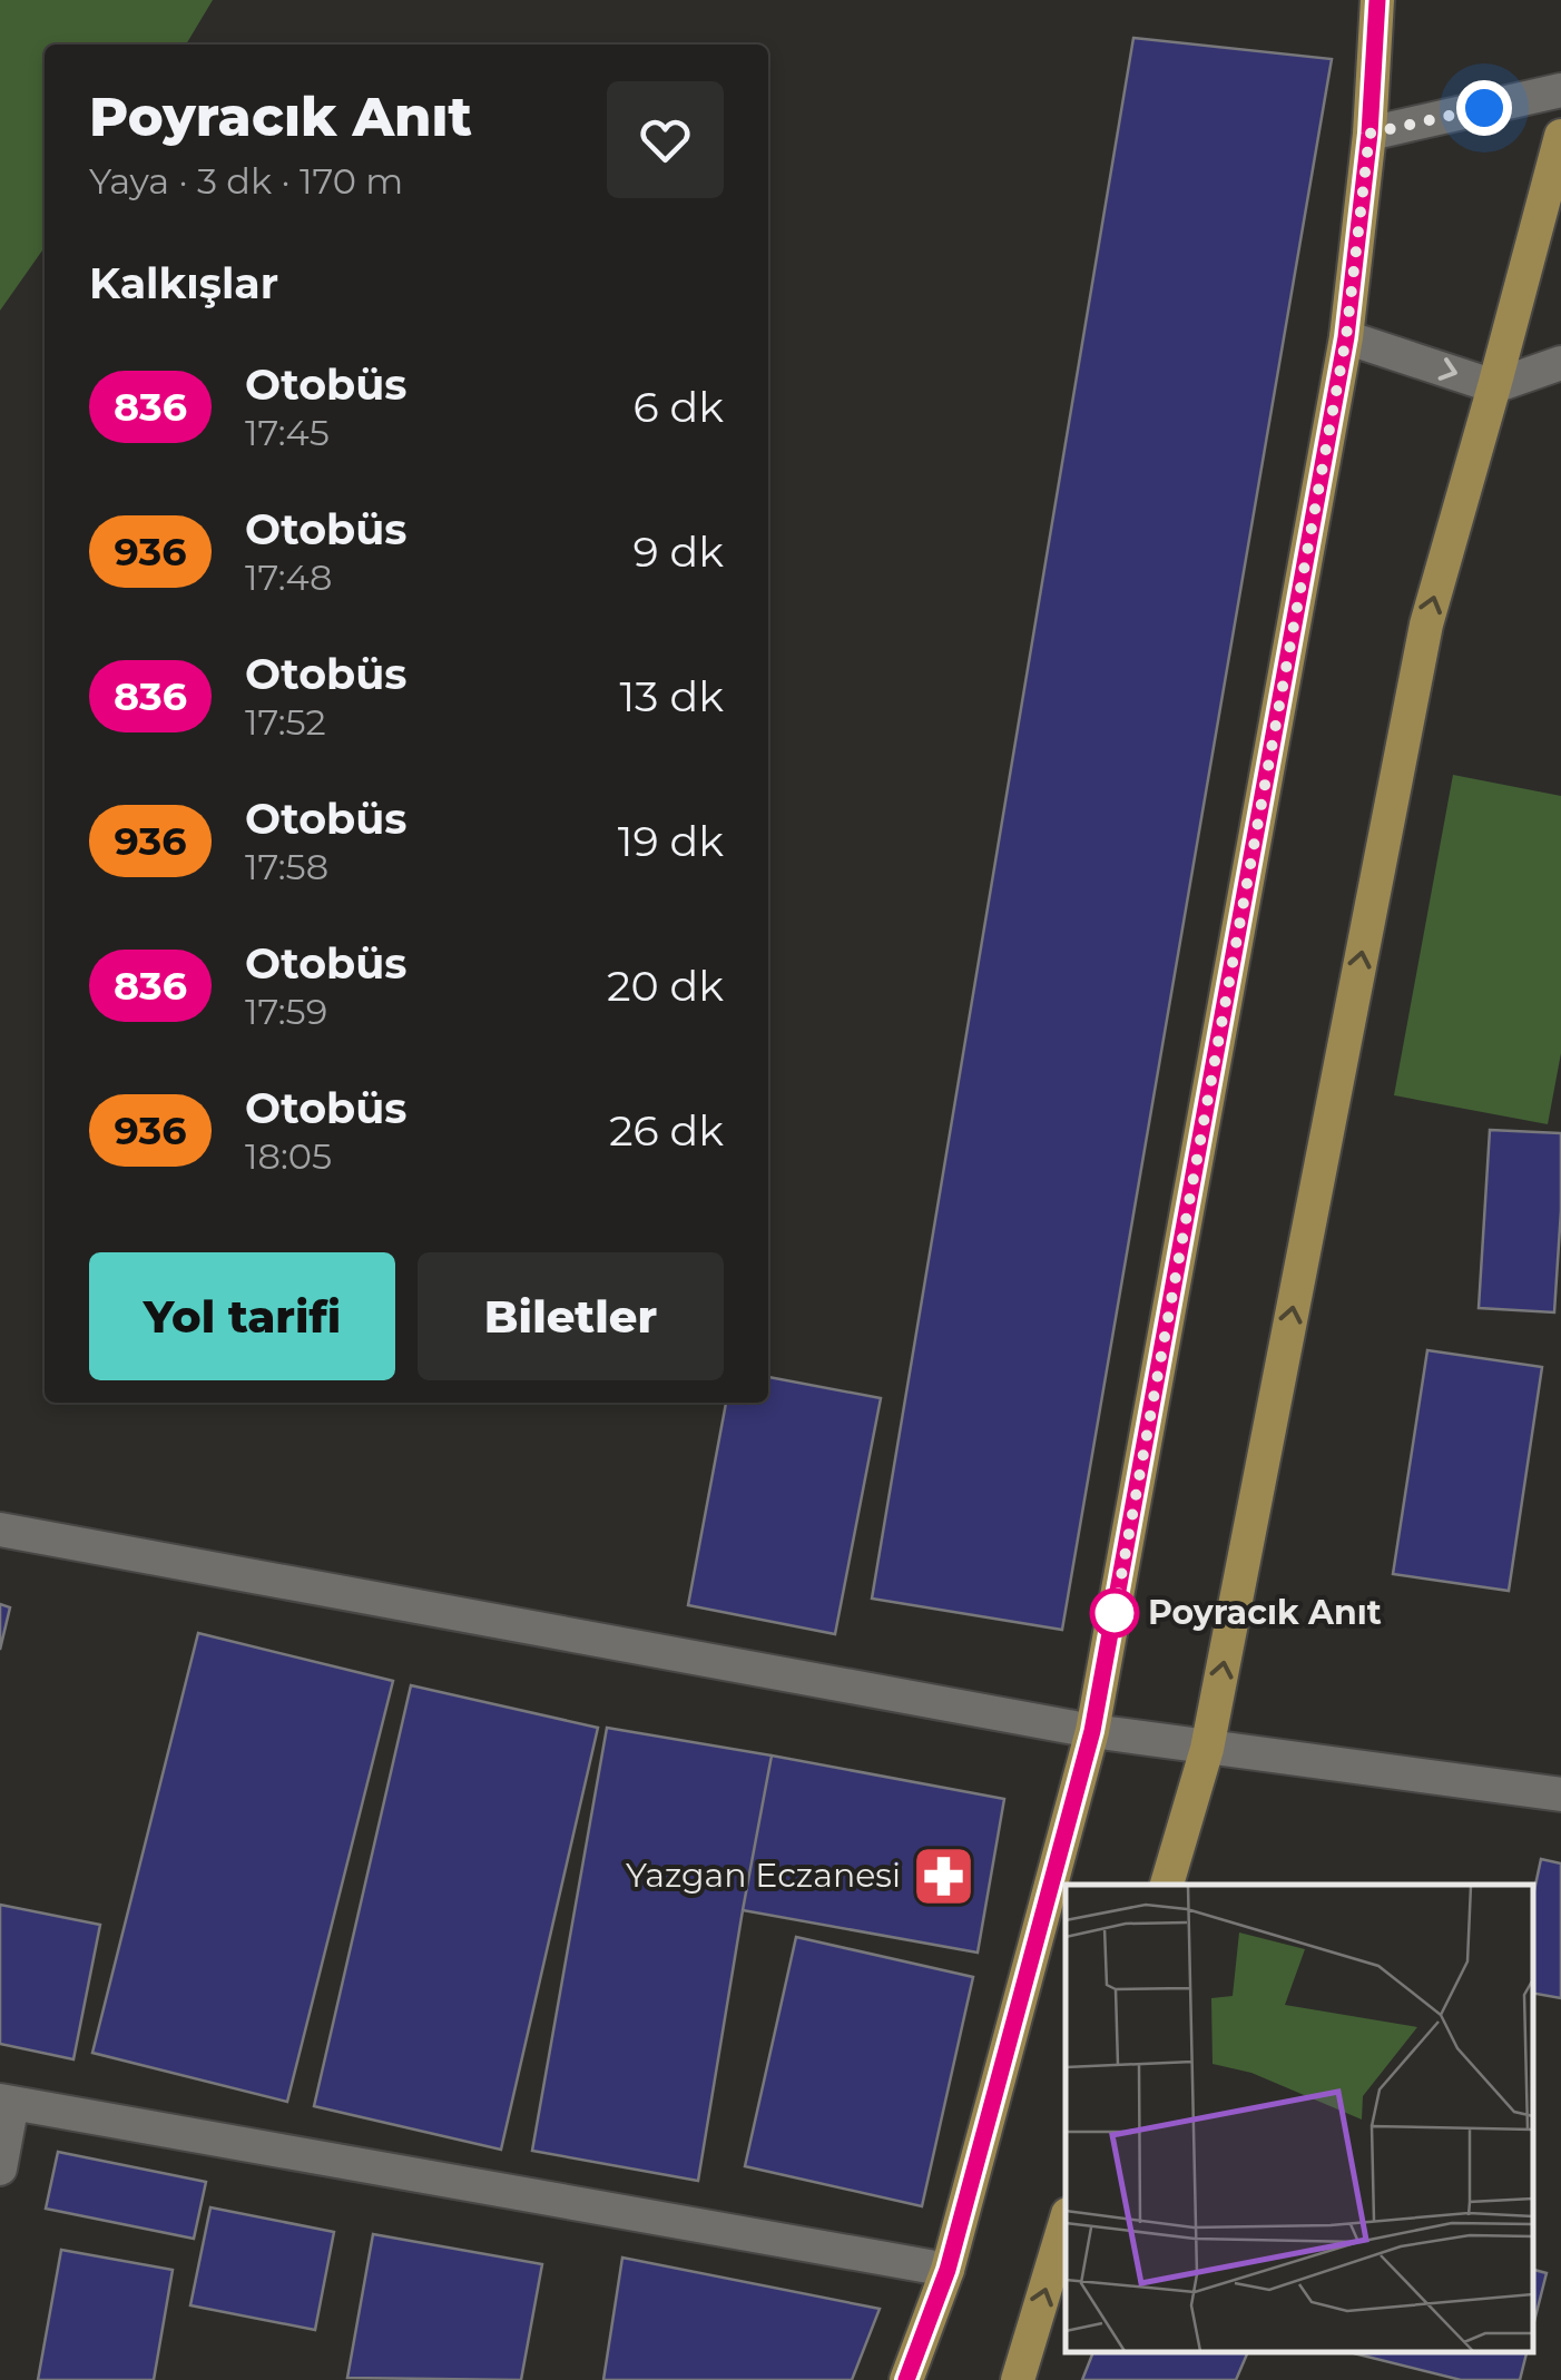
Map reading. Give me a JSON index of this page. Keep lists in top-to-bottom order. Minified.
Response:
{"places":{"other":["Poyracık Anıt"],"pharmacy":["Yazgan Eczanesi"]},"lines":["bus line 836"],"page":{"heading":[["Poyracık Anıt","Yaya · 3 dk · 170 m"],"Kalkışlar"],"list":[{"mark":"836","name":"Otobüs","note":"17:45","value":"6 dk"},{"mark":"936","name":"Otobüs","note":"17:48","value":"9 dk"},{"mark":"836","name":"Otobüs","note":"17:52","value":"13 dk"},{"mark":"936","name":"Otobüs","note":"17:58","value":"19 dk"},{"mark":"836","name":"Otobüs","note":"17:59","value":"20 dk"},{"mark":"936","name":"Otobüs","note":"18:05","value":"26 dk"}],"buttons":["Yol tarifi","Biletler"]}}
